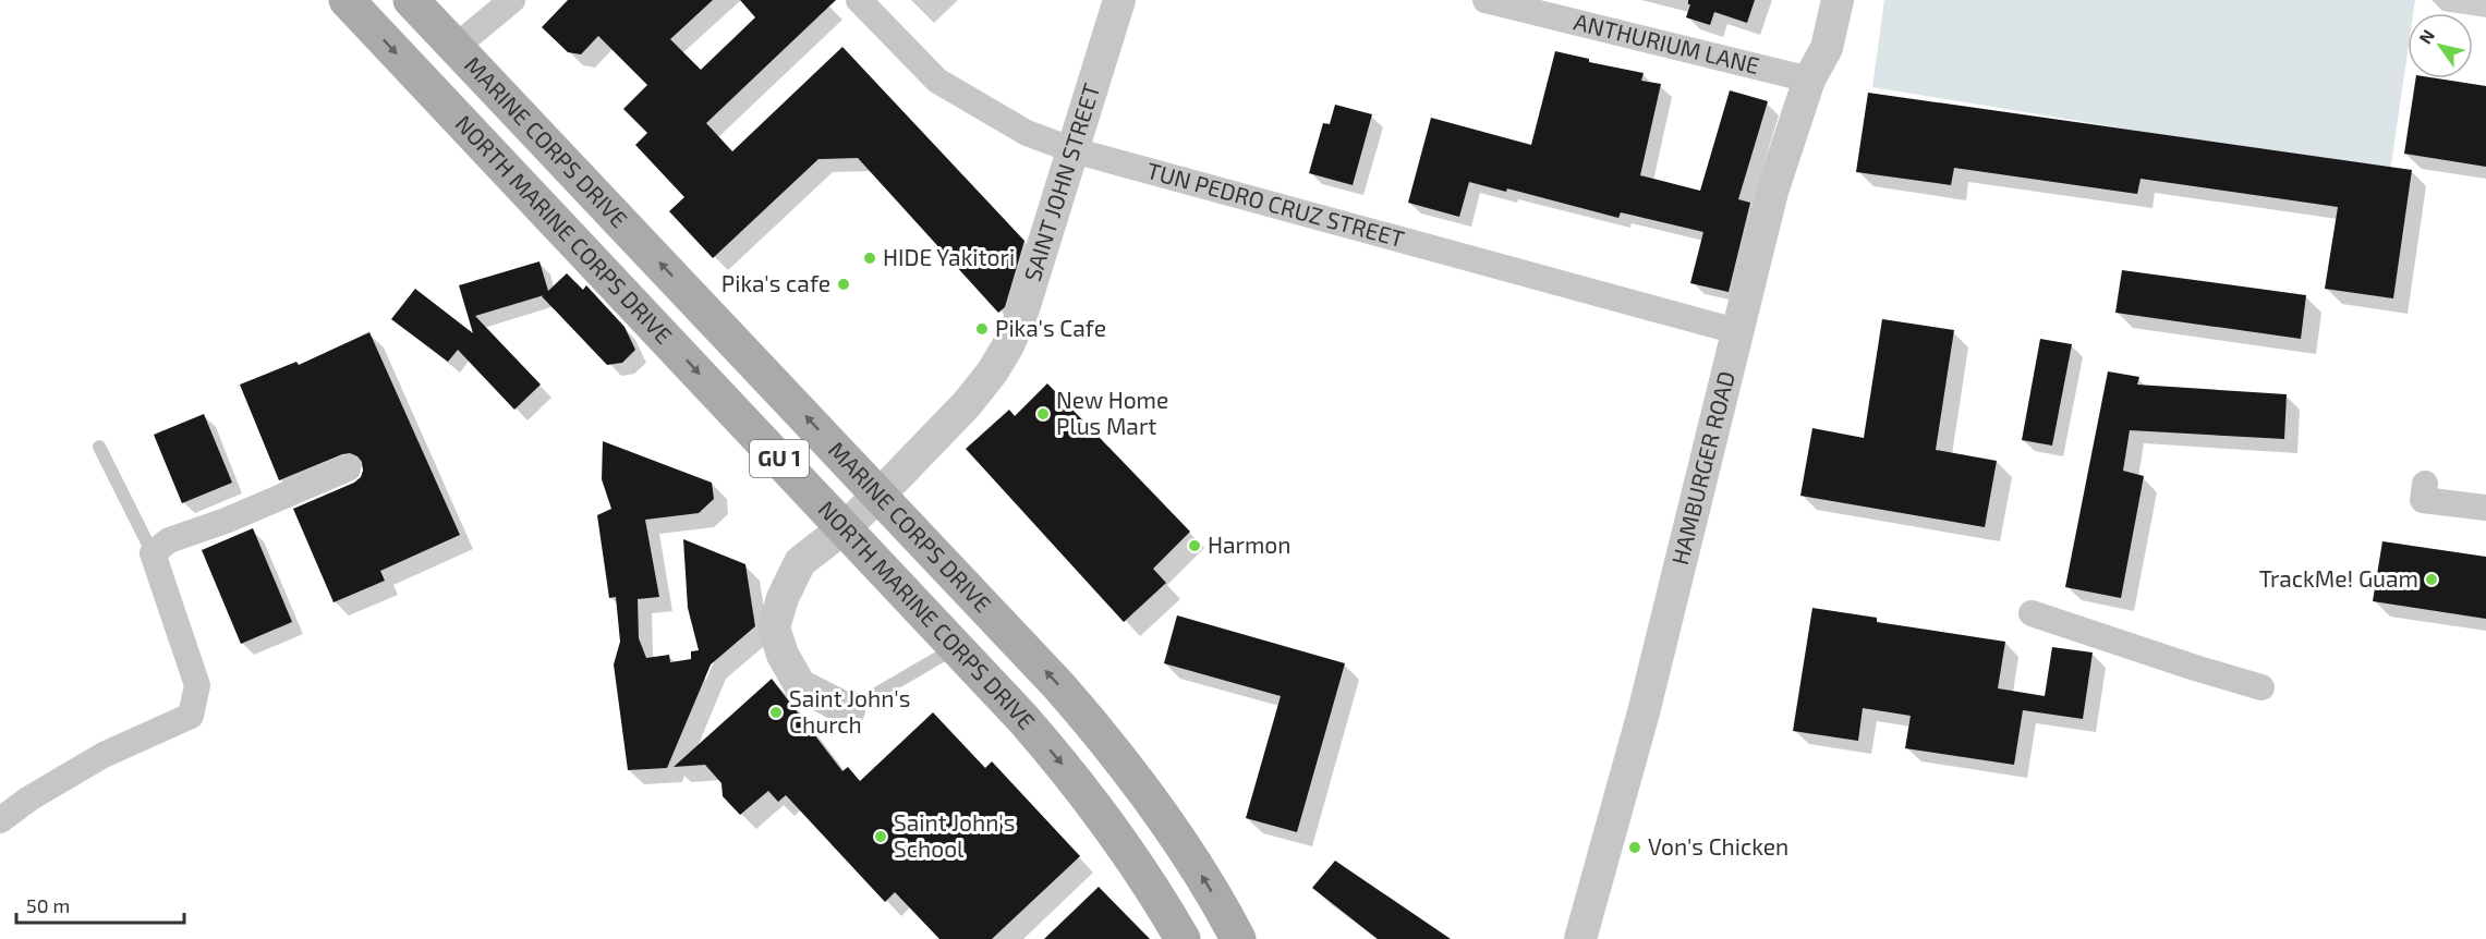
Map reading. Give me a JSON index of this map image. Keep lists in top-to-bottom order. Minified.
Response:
{"streets":{"main road":["MARINE CORPS DRIVE","NORTH MARINE CORPS DRIVE","GU 1"],"street":["ANTHURIUM LANE","SAINT JOHN STREET","TUN PEDRO CRUZ STREET","HAMBURGER ROAD"]},"crossings":[["ANTHURIUM LANE","HAMBURGER ROAD"],["MARINE CORPS DRIVE","SAINT JOHN STREET"],["SAINT JOHN STREET","TUN PEDRO CRUZ STREET"],["SAINT JOHN STREET","NORTH MARINE CORPS DRIVE"],["TUN PEDRO CRUZ STREET","HAMBURGER ROAD"]],"one_way":["MARINE CORPS DRIVE","NORTH MARINE CORPS DRIVE"],"places":["HIDE Yakitori","Pika's cafe","Pika's Cafe","New Home Plus Mart","Harmon","TrackMe! Guam","Saint John's Church","Saint John's School","Von's Chicken"],"scale_bar":"50 m","north":"top left"}
